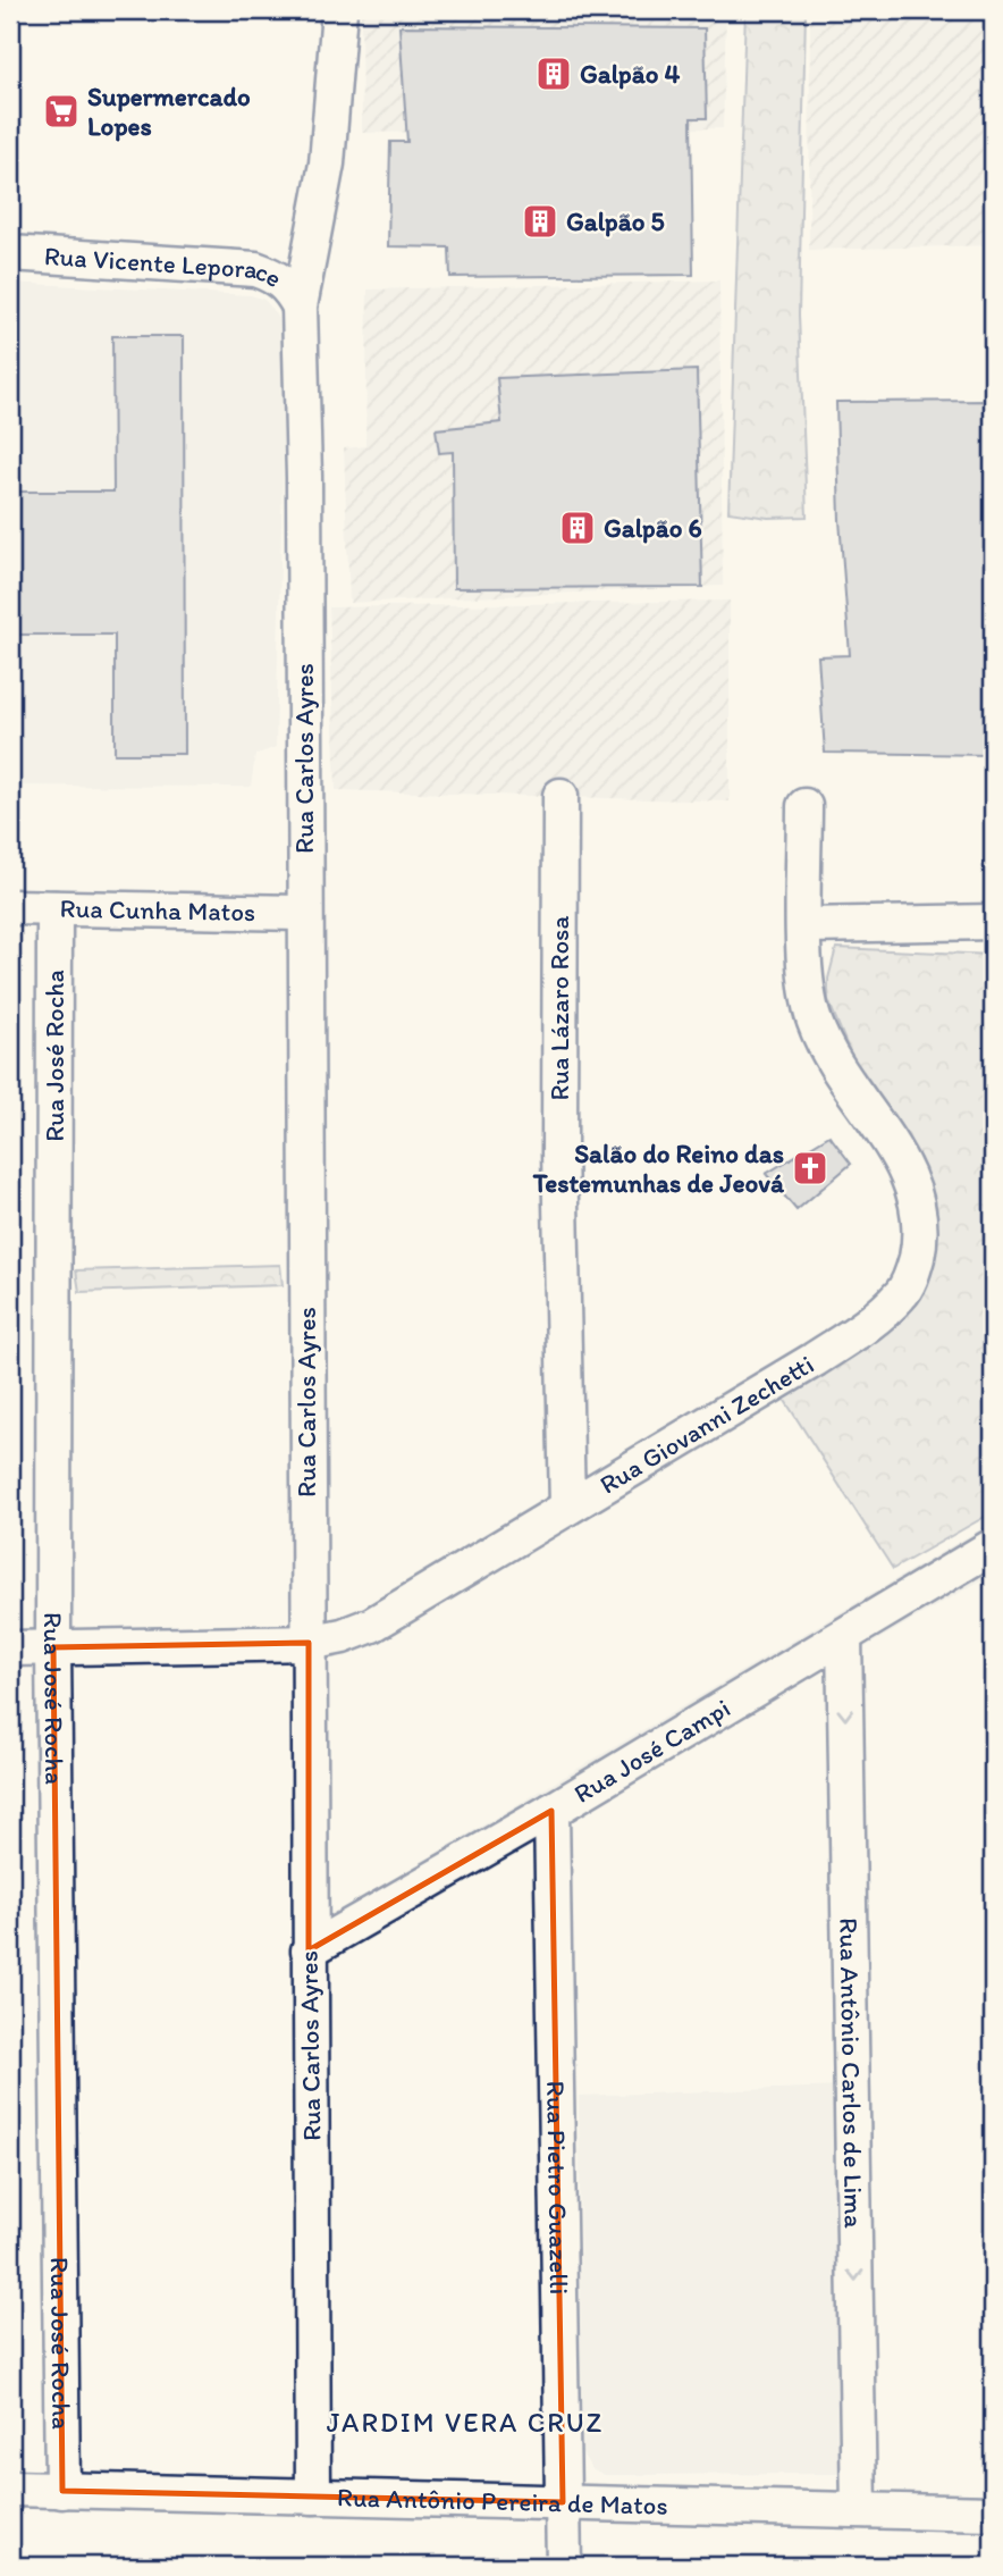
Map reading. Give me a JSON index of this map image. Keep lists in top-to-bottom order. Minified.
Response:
{"streets":{"street":["Rua Vicente Leporace","Rua Carlos Ayres","Rua Cunha Matos","Rua Lázaro Rosa","Rua José Rocha","Rua Giovanni Zechetti","Rua José Campi","Rua Antônio Carlos de Lima","Rua Pietro Guazelli","Rua Antônio Pereira de Matos"]},"crossings":[["Rua Vicente Leporace","Rua Carlos Ayres"],["Rua Carlos Ayres","Rua Cunha Matos"],["Rua Carlos Ayres","Rua Giovanni Zechetti"],["Rua Carlos Ayres","Rua José Campi"],["Rua Carlos Ayres","Rua Antônio Pereira de Matos"],["Rua Cunha Matos","Rua José Rocha"],["Rua Lázaro Rosa","Rua Giovanni Zechetti"],["Rua José Rocha","Rua Giovanni Zechetti"],["Rua José Rocha","Rua Antônio Pereira de Matos"],["Rua José Campi","Rua Antônio Carlos de Lima"],["Rua José Campi","Rua Pietro Guazelli"],["Rua Antônio Carlos de Lima","Rua Antônio Pereira de Matos"],["Rua Pietro Guazelli","Rua Antônio Pereira de Matos"]],"one_way":["Rua Antônio Carlos de Lima"],"districts":["JARDIM VERA CRUZ"],"places":{"building":["Galpão 4","Galpão 5","Galpão 6"],"supermarket":["Supermercado Lopes"],"church":["Salão do Reino das Testemunhas de Jeová"]}}
